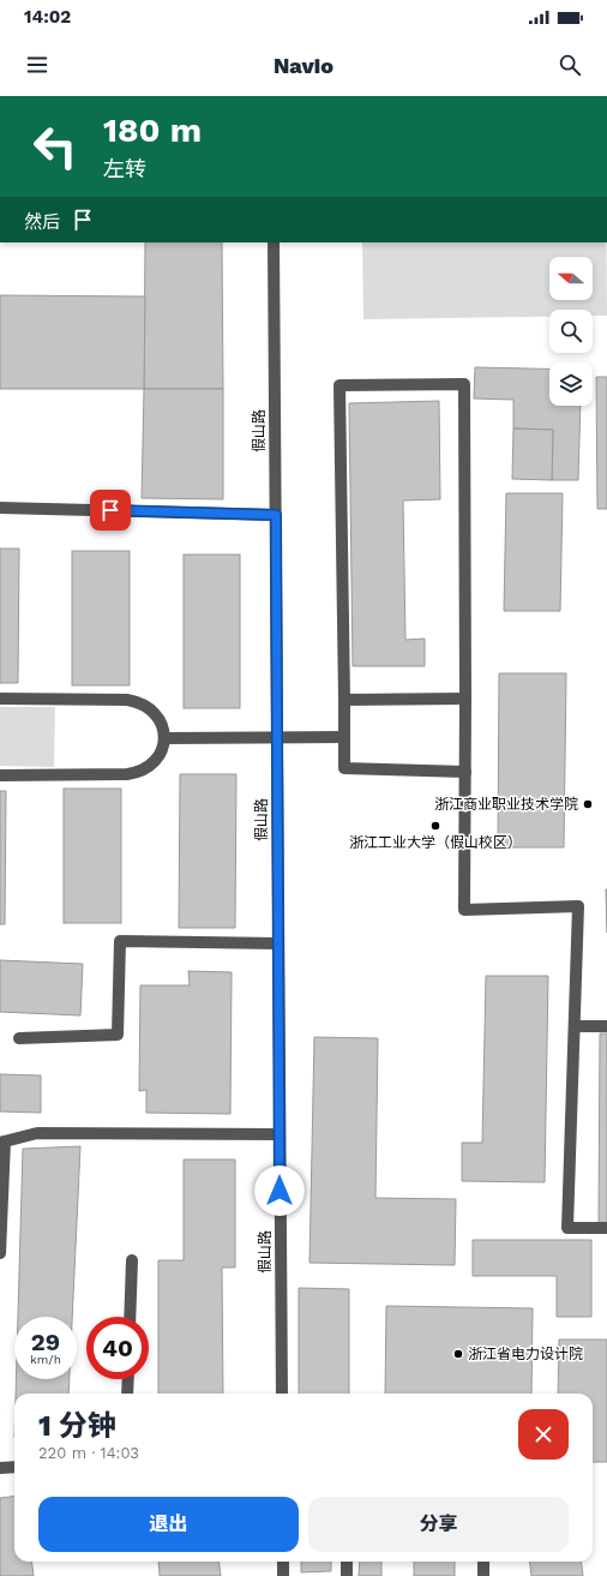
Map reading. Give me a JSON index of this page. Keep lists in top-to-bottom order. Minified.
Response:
{"streets":{"street":["假山路"]},"places":["浙江商业职业技术学院","浙江工业大学（假山校区）","浙江省电力设计院"],"north":"left","page":{"status":"14:02","header":"Navio","turn":["180 m","左转"],"then":"然后","speed":"29 km/h","limit":"40","heading":["1 分钟","220 m · 14:03"],"buttons":["退出","分享"]}}
